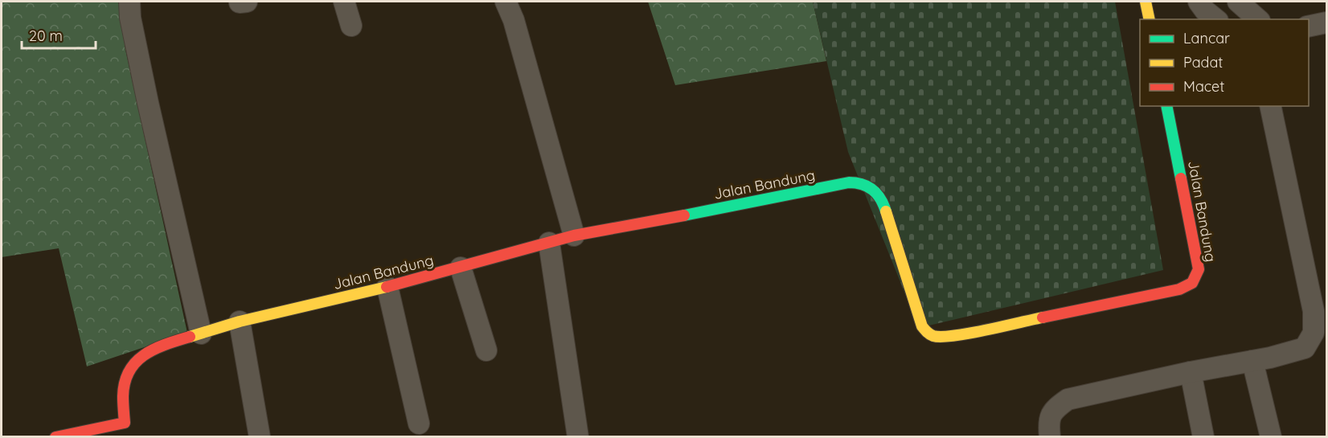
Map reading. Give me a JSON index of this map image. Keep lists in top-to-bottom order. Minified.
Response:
{"streets":{"street":["Jalan Bandung"]},"legend":["Lancar","Padat","Macet"],"scale_bar":"20 m"}
